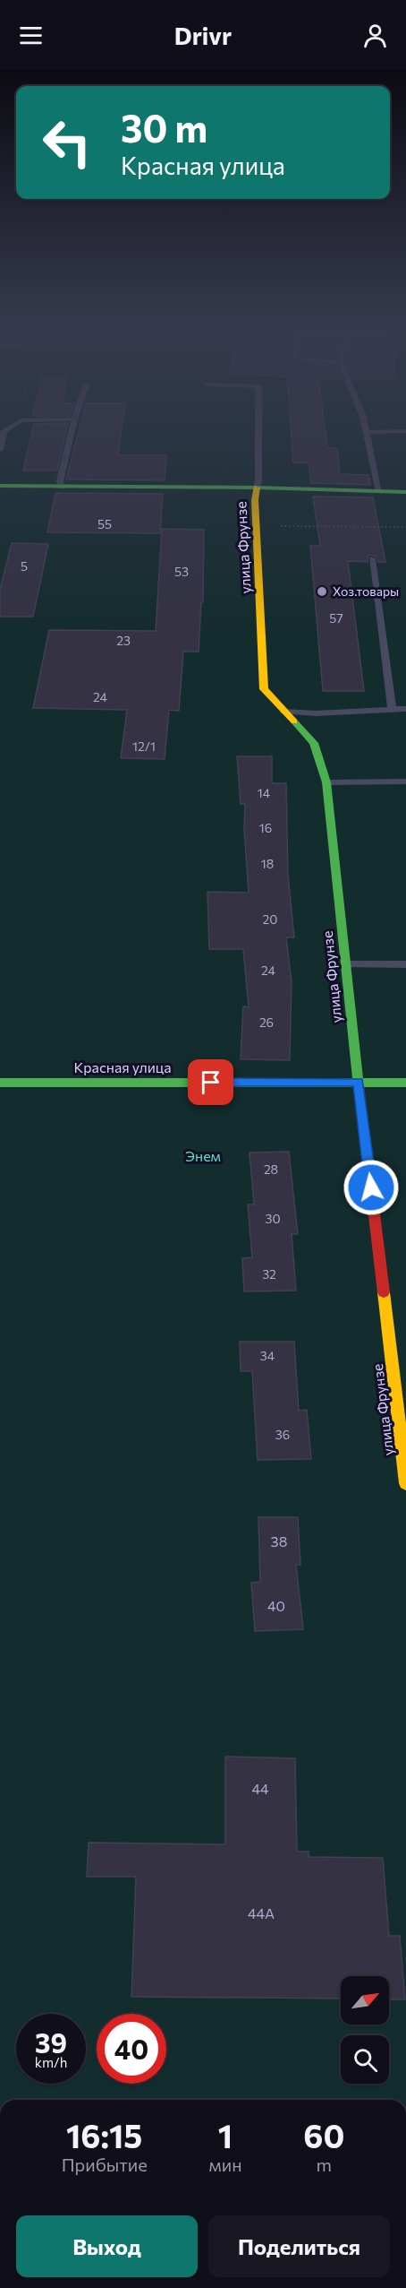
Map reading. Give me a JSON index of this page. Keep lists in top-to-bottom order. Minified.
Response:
{"streets":{"street":["улица Фрунзе","Красная улица"]},"crossings":[["улица Фрунзе","Красная улица"]],"parks":["Энем"],"places":["Хоз.товары"],"house_numbers":["55","5","53","57","23","24","12/1","14","16","18","20","24","26","28","30","32","34","36","38","40","44","44А"],"north":"top right","page":{"header":"Drivr","turn":["30 m","Красная улица"],"speed":"39 km/h","limit":"40","eta":["16:15","Прибытие","1","мин","60","m"],"buttons":["Выход","Поделиться"]}}
